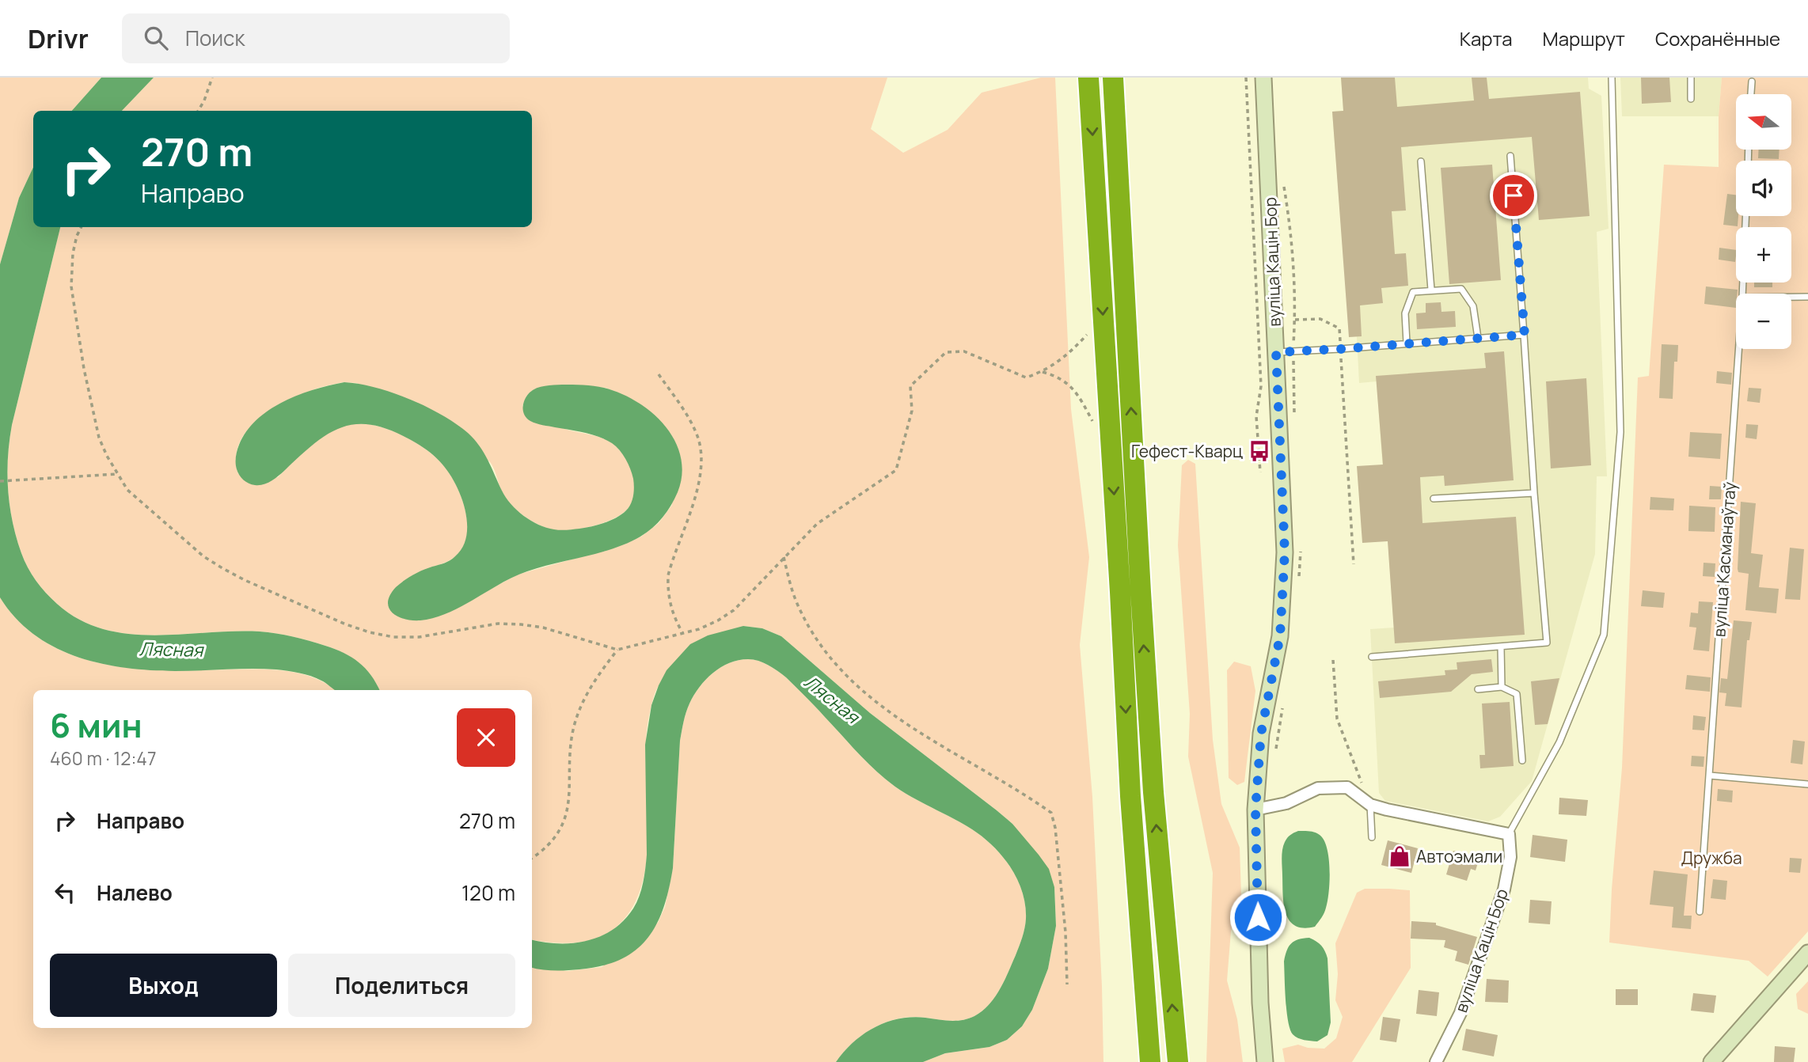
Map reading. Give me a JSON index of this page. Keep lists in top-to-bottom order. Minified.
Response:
{"streets":{"main road":["вуліца Кацін Бор"],"lane":["вуліца Касманаўтаў"]},"water":["Лясная"],"parks":["Дружба"],"places":{"bus stop":["Гефест-Кварц"],"shop":["Автоэмали"]},"north":"left","page":{"header":"Drivr","search":"Поиск","nav":["Карта","Маршрут","Сохранённые"],"map_buttons":["+","−"],"turn":["270 m","Направо"],"heading":["6 мин","460 m · 12:47"],"list":[{"name":"Направо","value":"270 m"},{"name":"Налево","value":"120 m"}],"buttons":["Выход","Поделиться"]}}
